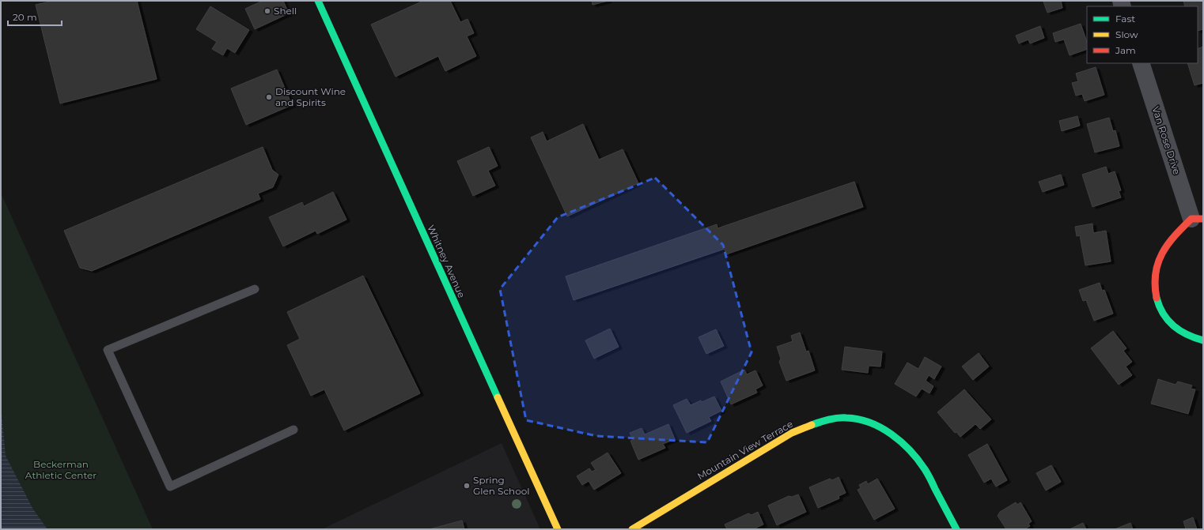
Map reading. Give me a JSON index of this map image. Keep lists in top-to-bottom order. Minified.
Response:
{"streets":{"main road":["Van Rose Drive","Whitney Avenue","Mountain View Terrace"]},"parks":["Beckerman Athletic Center"],"places":["Shell","Discount Wine and Spirits","Spring Glen School"],"legend":["Fast","Slow","Jam"],"scale_bar":"20 m"}
